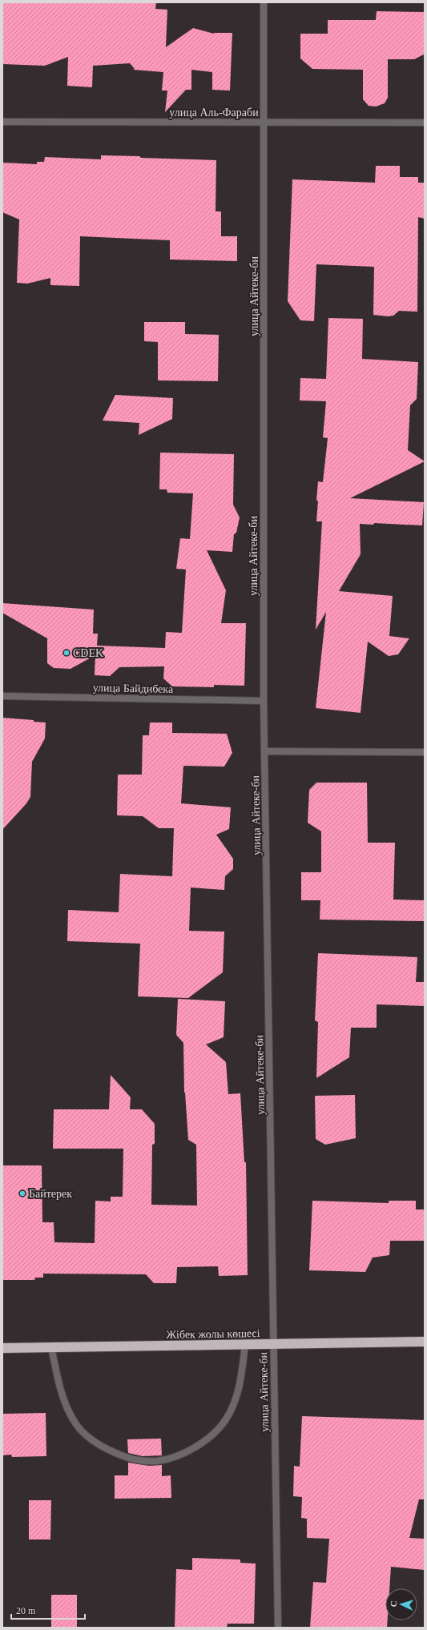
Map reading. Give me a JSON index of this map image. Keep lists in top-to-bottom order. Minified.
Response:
{"streets":{"highway":["Жібек жолы көшесі"],"street":["улица Аль-Фараби","улица Айтеке-би","улица Байдибека"]},"crossings":[["улица Аль-Фараби","улица Айтеке-би"],["улица Айтеке-би","улица Байдибека"],["улица Айтеке-би","Жібек жолы көшесі"]],"places":["CDEK","Байтерек"],"scale_bar":"20 m","north":"left"}
